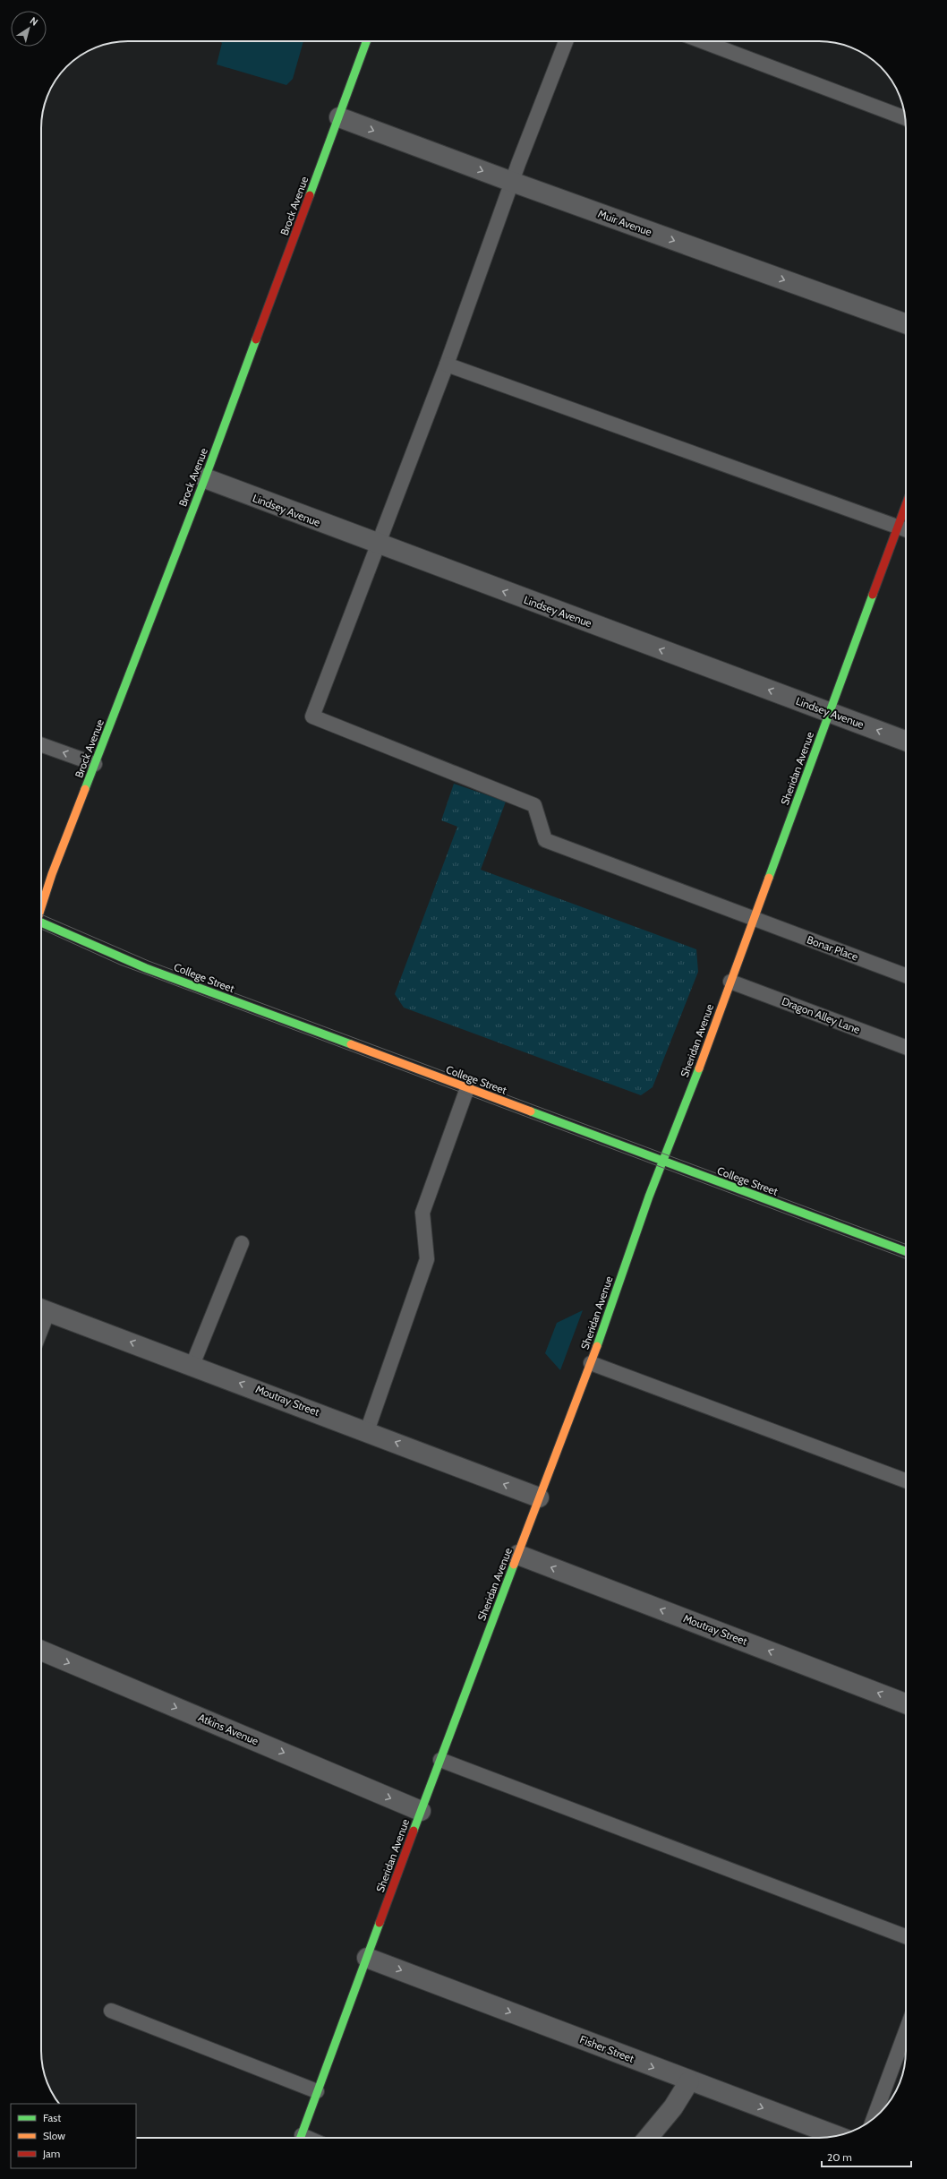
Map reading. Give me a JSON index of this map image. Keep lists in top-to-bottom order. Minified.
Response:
{"streets":{"street":["Brock Avenue","Muir Avenue","Lindsey Avenue","Sheridan Avenue","College Street","Moutray Street","Atkins Avenue","Fisher Street"],"lane":["Bonar Place","Dragon Alley Lane"]},"crossings":[["Brock Avenue","Muir Avenue"],["Brock Avenue","Lindsey Avenue"],["Lindsey Avenue","Sheridan Avenue"],["Lindsey Avenue","Bonar Place"],["Sheridan Avenue","Bonar Place"],["Sheridan Avenue","College Street"],["Sheridan Avenue","Dragon Alley Lane"],["Sheridan Avenue","Moutray Street"],["Sheridan Avenue","Atkins Avenue"],["Sheridan Avenue","Fisher Street"]],"one_way":["Muir Avenue","Lindsey Avenue","Moutray Street","Atkins Avenue","Fisher Street"],"legend":["Fast","Slow","Jam"],"scale_bar":"20 m","north":"top right"}
